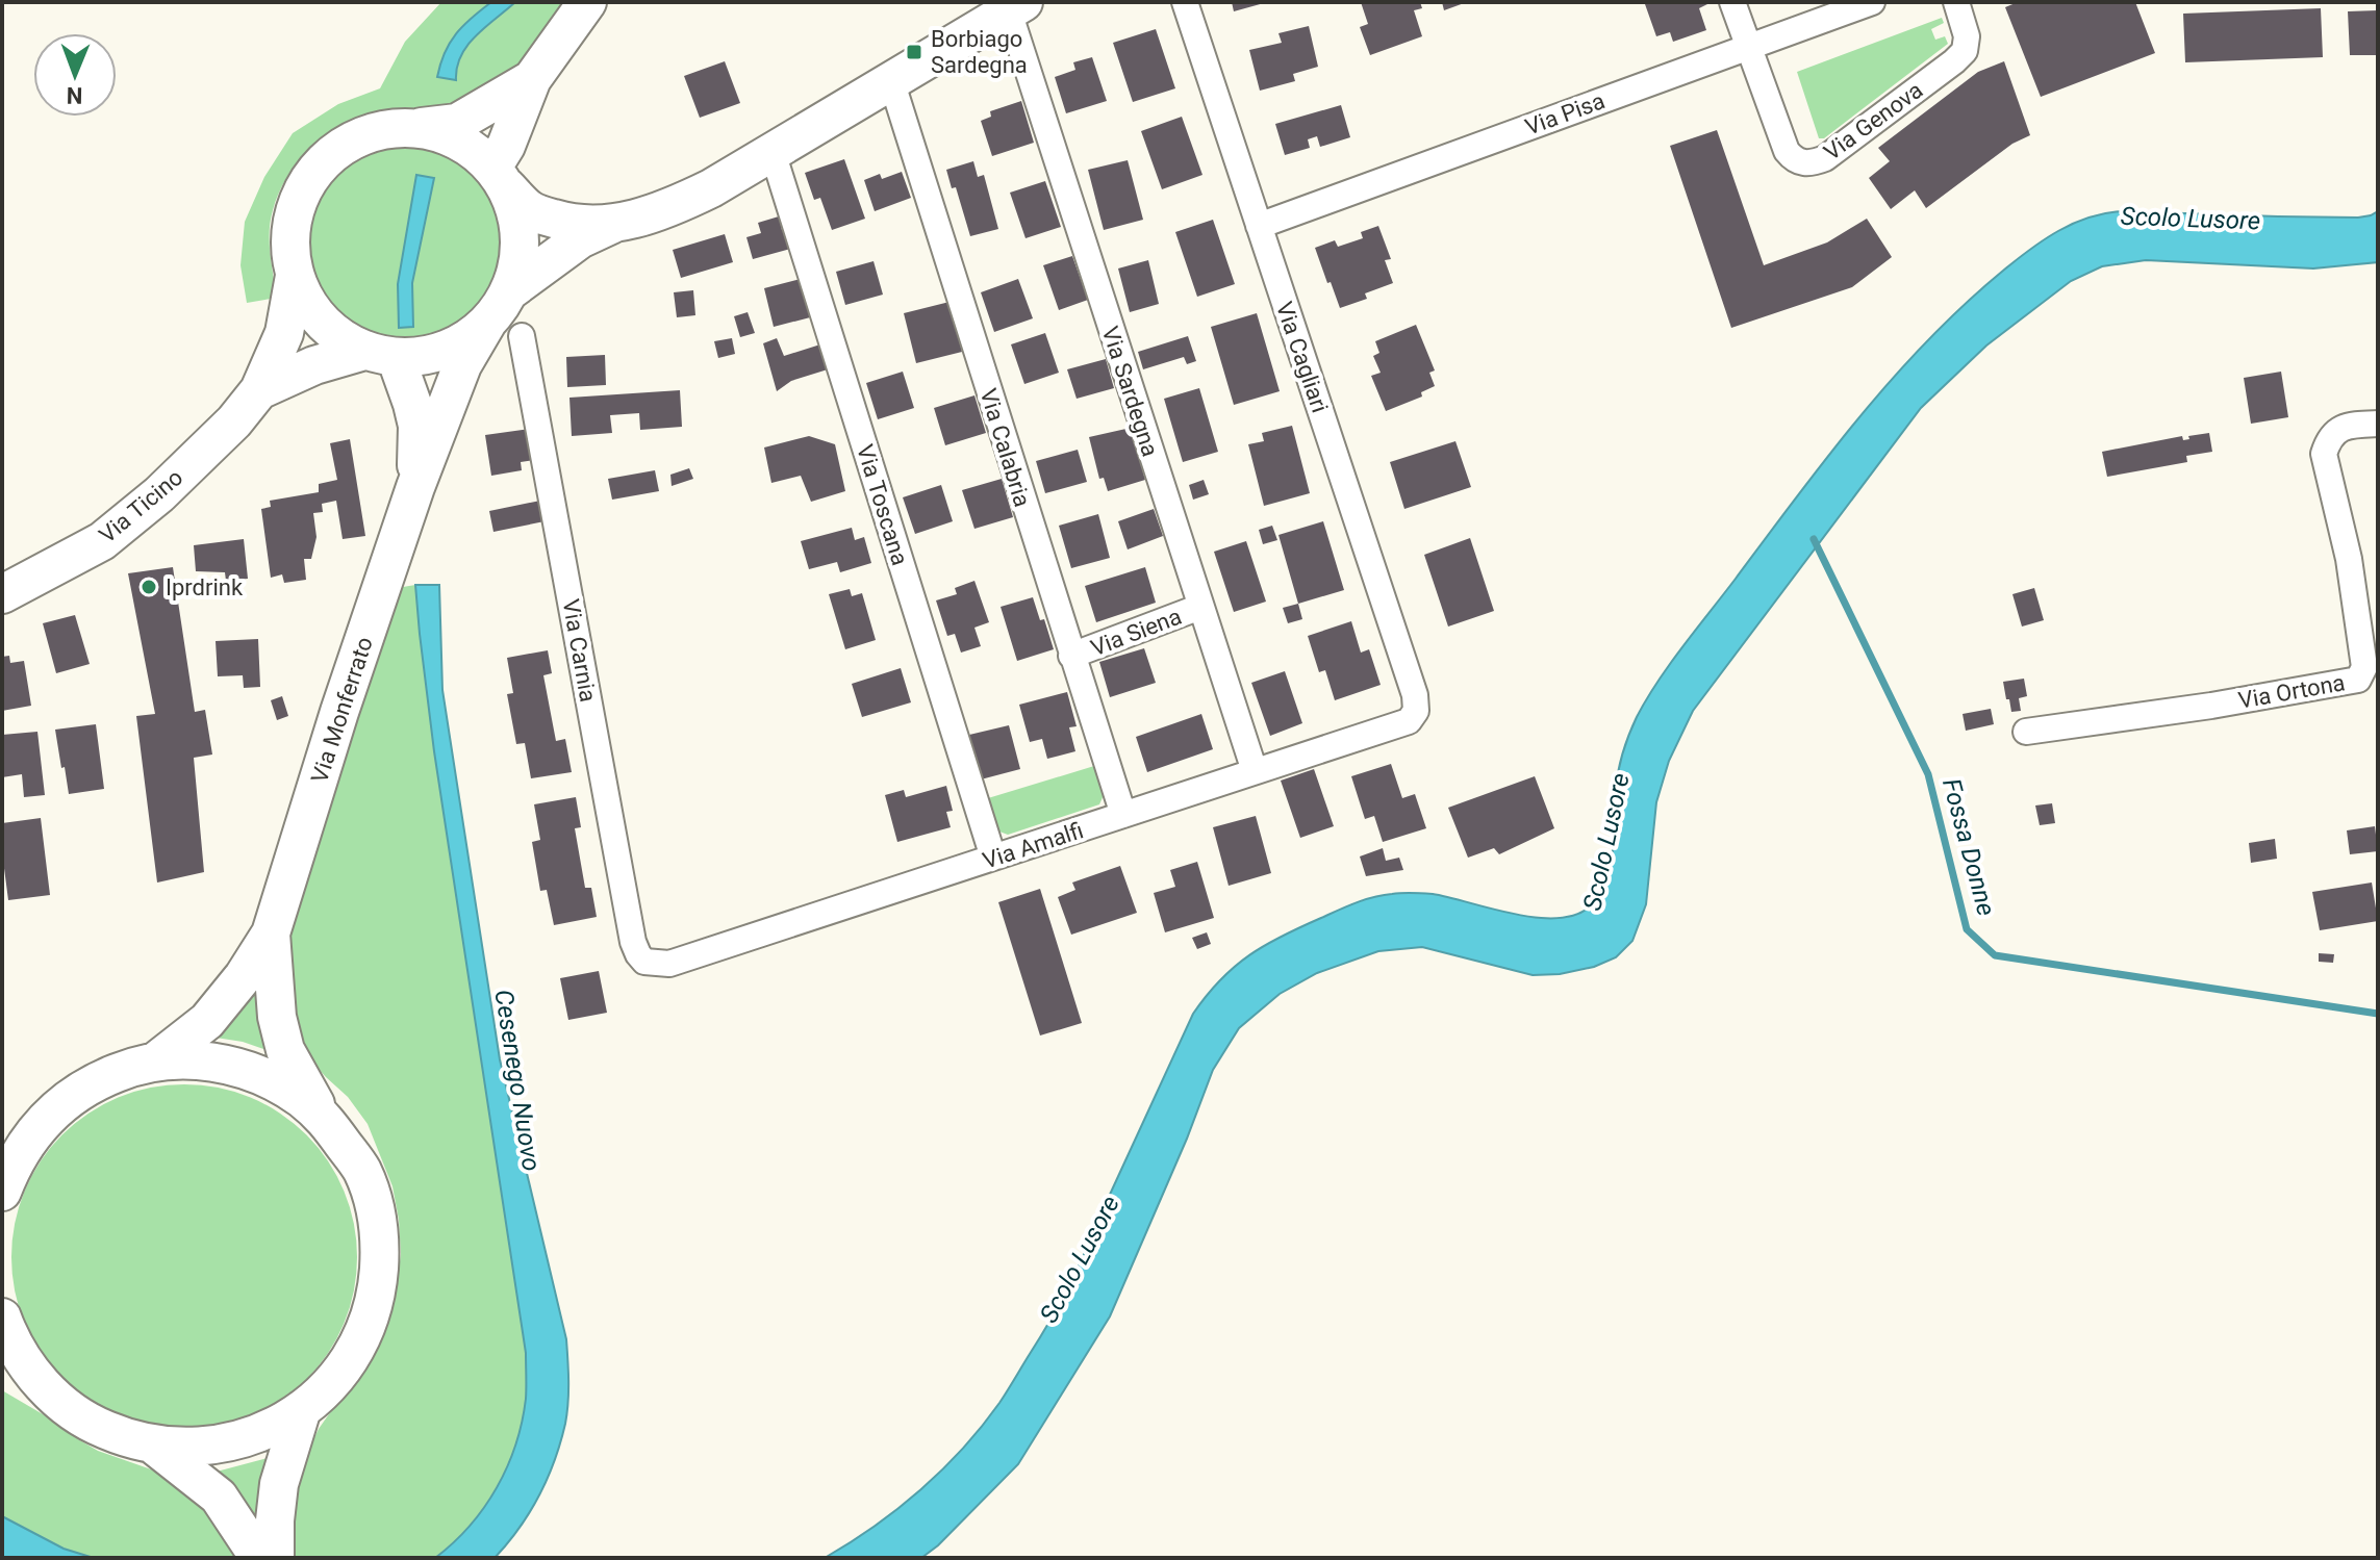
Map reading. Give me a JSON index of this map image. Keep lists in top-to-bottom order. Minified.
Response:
{"streets":{"main road":["Via Ticino","Via Monferrato"],"street":["Via Pisa","Via Genova","Via Cagliari","Via Sardegna","Via Calabria","Via Toscana","Via Siena","Via Carnia","Via Ortona","Via Amalfi"]},"crossings":[["Via Pisa","Via Genova"],["Via Pisa","Via Cagliari"],["Via Cagliari","Via Amalfi"],["Via Sardegna","Via Siena"],["Via Sardegna","Via Amalfi"],["Via Calabria","Via Siena"],["Via Calabria","Via Amalfi"],["Via Toscana","Via Amalfi"],["Via Ticino","Via Monferrato"],["Via Carnia","Via Amalfi"]],"water":["Scolo Lusore","Fossa Donne","Cesenego Nuovo"],"places":{"transit":["Borbiago Sardegna"],"other":["Iprdrink"]},"north":"bottom"}
